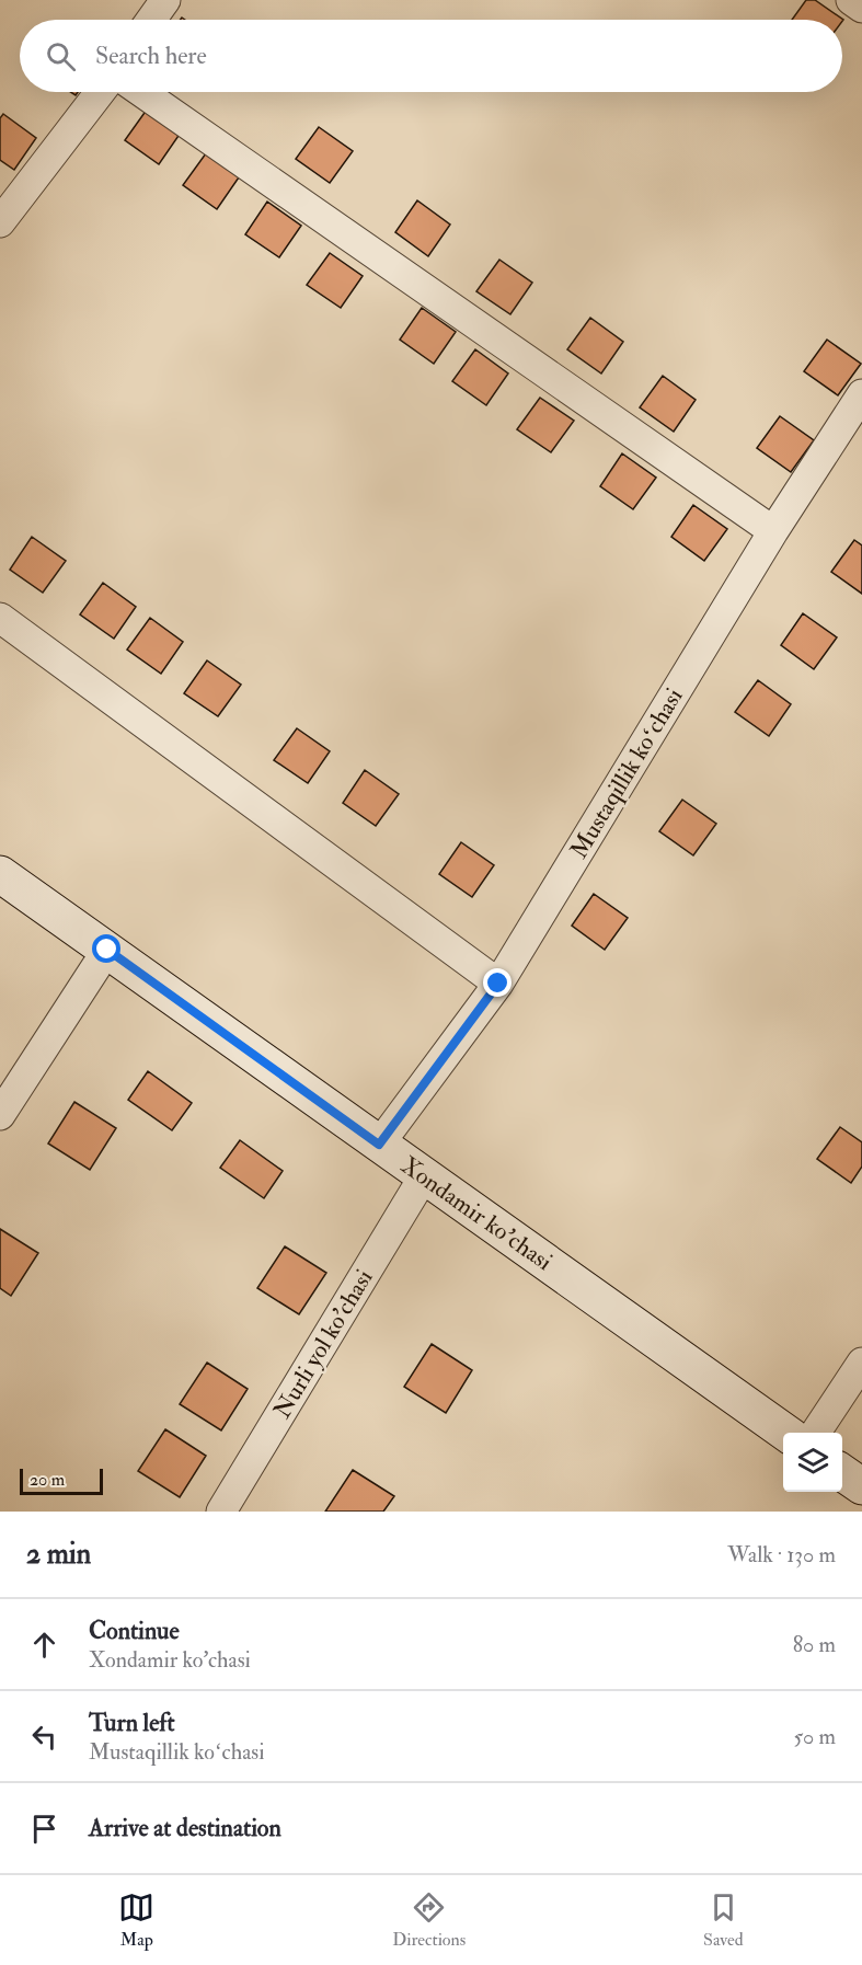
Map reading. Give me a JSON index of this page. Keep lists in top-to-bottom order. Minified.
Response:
{"streets":{"main road":["Xondamir ko'chasi"],"street":["Mustaqillik koʻchasi","Nurli yol ko'chasi"]},"crossings":[["Mustaqillik koʻchasi","Xondamir ko'chasi"],["Xondamir ko'chasi","Nurli yol ko'chasi"]],"scale_bar":"20 m","page":{"search":"Search here","scale":"20 m","heading":["2 min","Walk · 130 m"],"list":[["Continue","Xondamir ko'chasi","80 m"],["Turn left","Mustaqillik koʻchasi","50 m"],"Arrive at destination"],"nav":["Map","Directions","Saved"]}}
